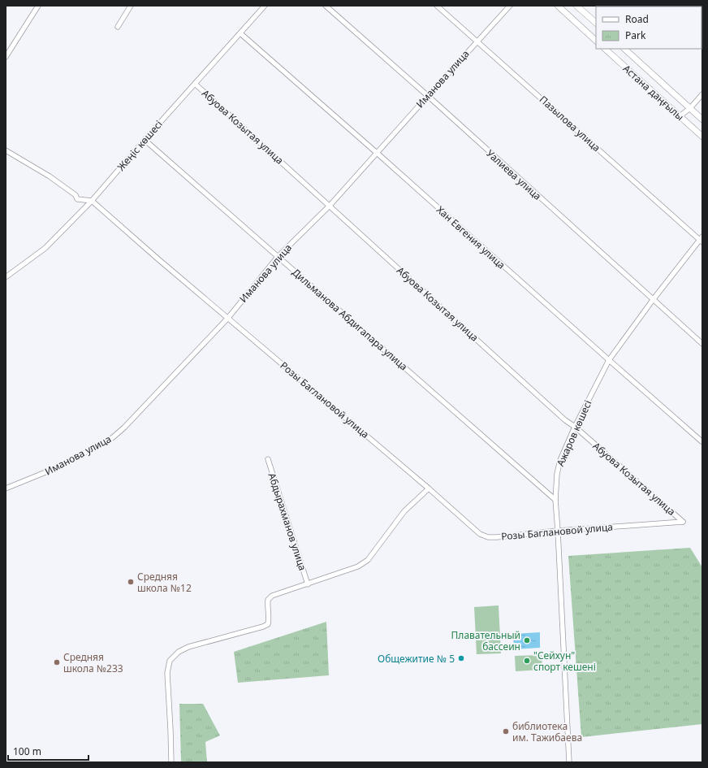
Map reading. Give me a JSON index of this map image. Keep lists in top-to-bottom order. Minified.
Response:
{"streets":{"street":["Иманова улица","Астана даңғылы","Пазылова улица","Абуова Козытая улица","Жеңіс көшесі","Уалиева улица","Хан Евгения улица","Дильманова Абдигапара улица","Розы Баглановой улица","Ажаров көшесі","Абдырахманов улица"]},"crossings":[["Иманова улица","Пазылова улица"],["Иманова улица","Абуова Козытая улица"],["Иманова улица","Уалиева улица"],["Иманова улица","Хан Евгения улица"],["Иманова улица","Дильманова Абдигапара улица"],["Иманова улица","Розы Баглановой улица"],["Пазылова улица","Ажаров көшесі"],["Абуова Козытая улица","Жеңіс көшесі"],["Абуова Козытая улица","Розы Баглановой улица"],["Абуова Козытая улица","Ажаров көшесі"],["Жеңіс көшесі","Хан Евгения улица"],["Жеңіс көшесі","Дильманова Абдигапара улица"],["Жеңіс көшесі","Розы Баглановой улица"],["Уалиева улица","Ажаров көшесі"],["Хан Евгения улица","Ажаров көшесі"],["Дильманова Абдигапара улица","Ажаров көшесі"],["Розы Баглановой улица","Ажаров көшесі"],["Розы Баглановой улица","Абдырахманов улица"]],"places":["Средняя школа №12","Плавательный бассеин","Общежитие № 5","\"Сейхун\" спорт кешені","Средняя школа №233","библиотека им. Тажибаева"],"legend":["Road","Park"],"scale_bar":"100 m"}
